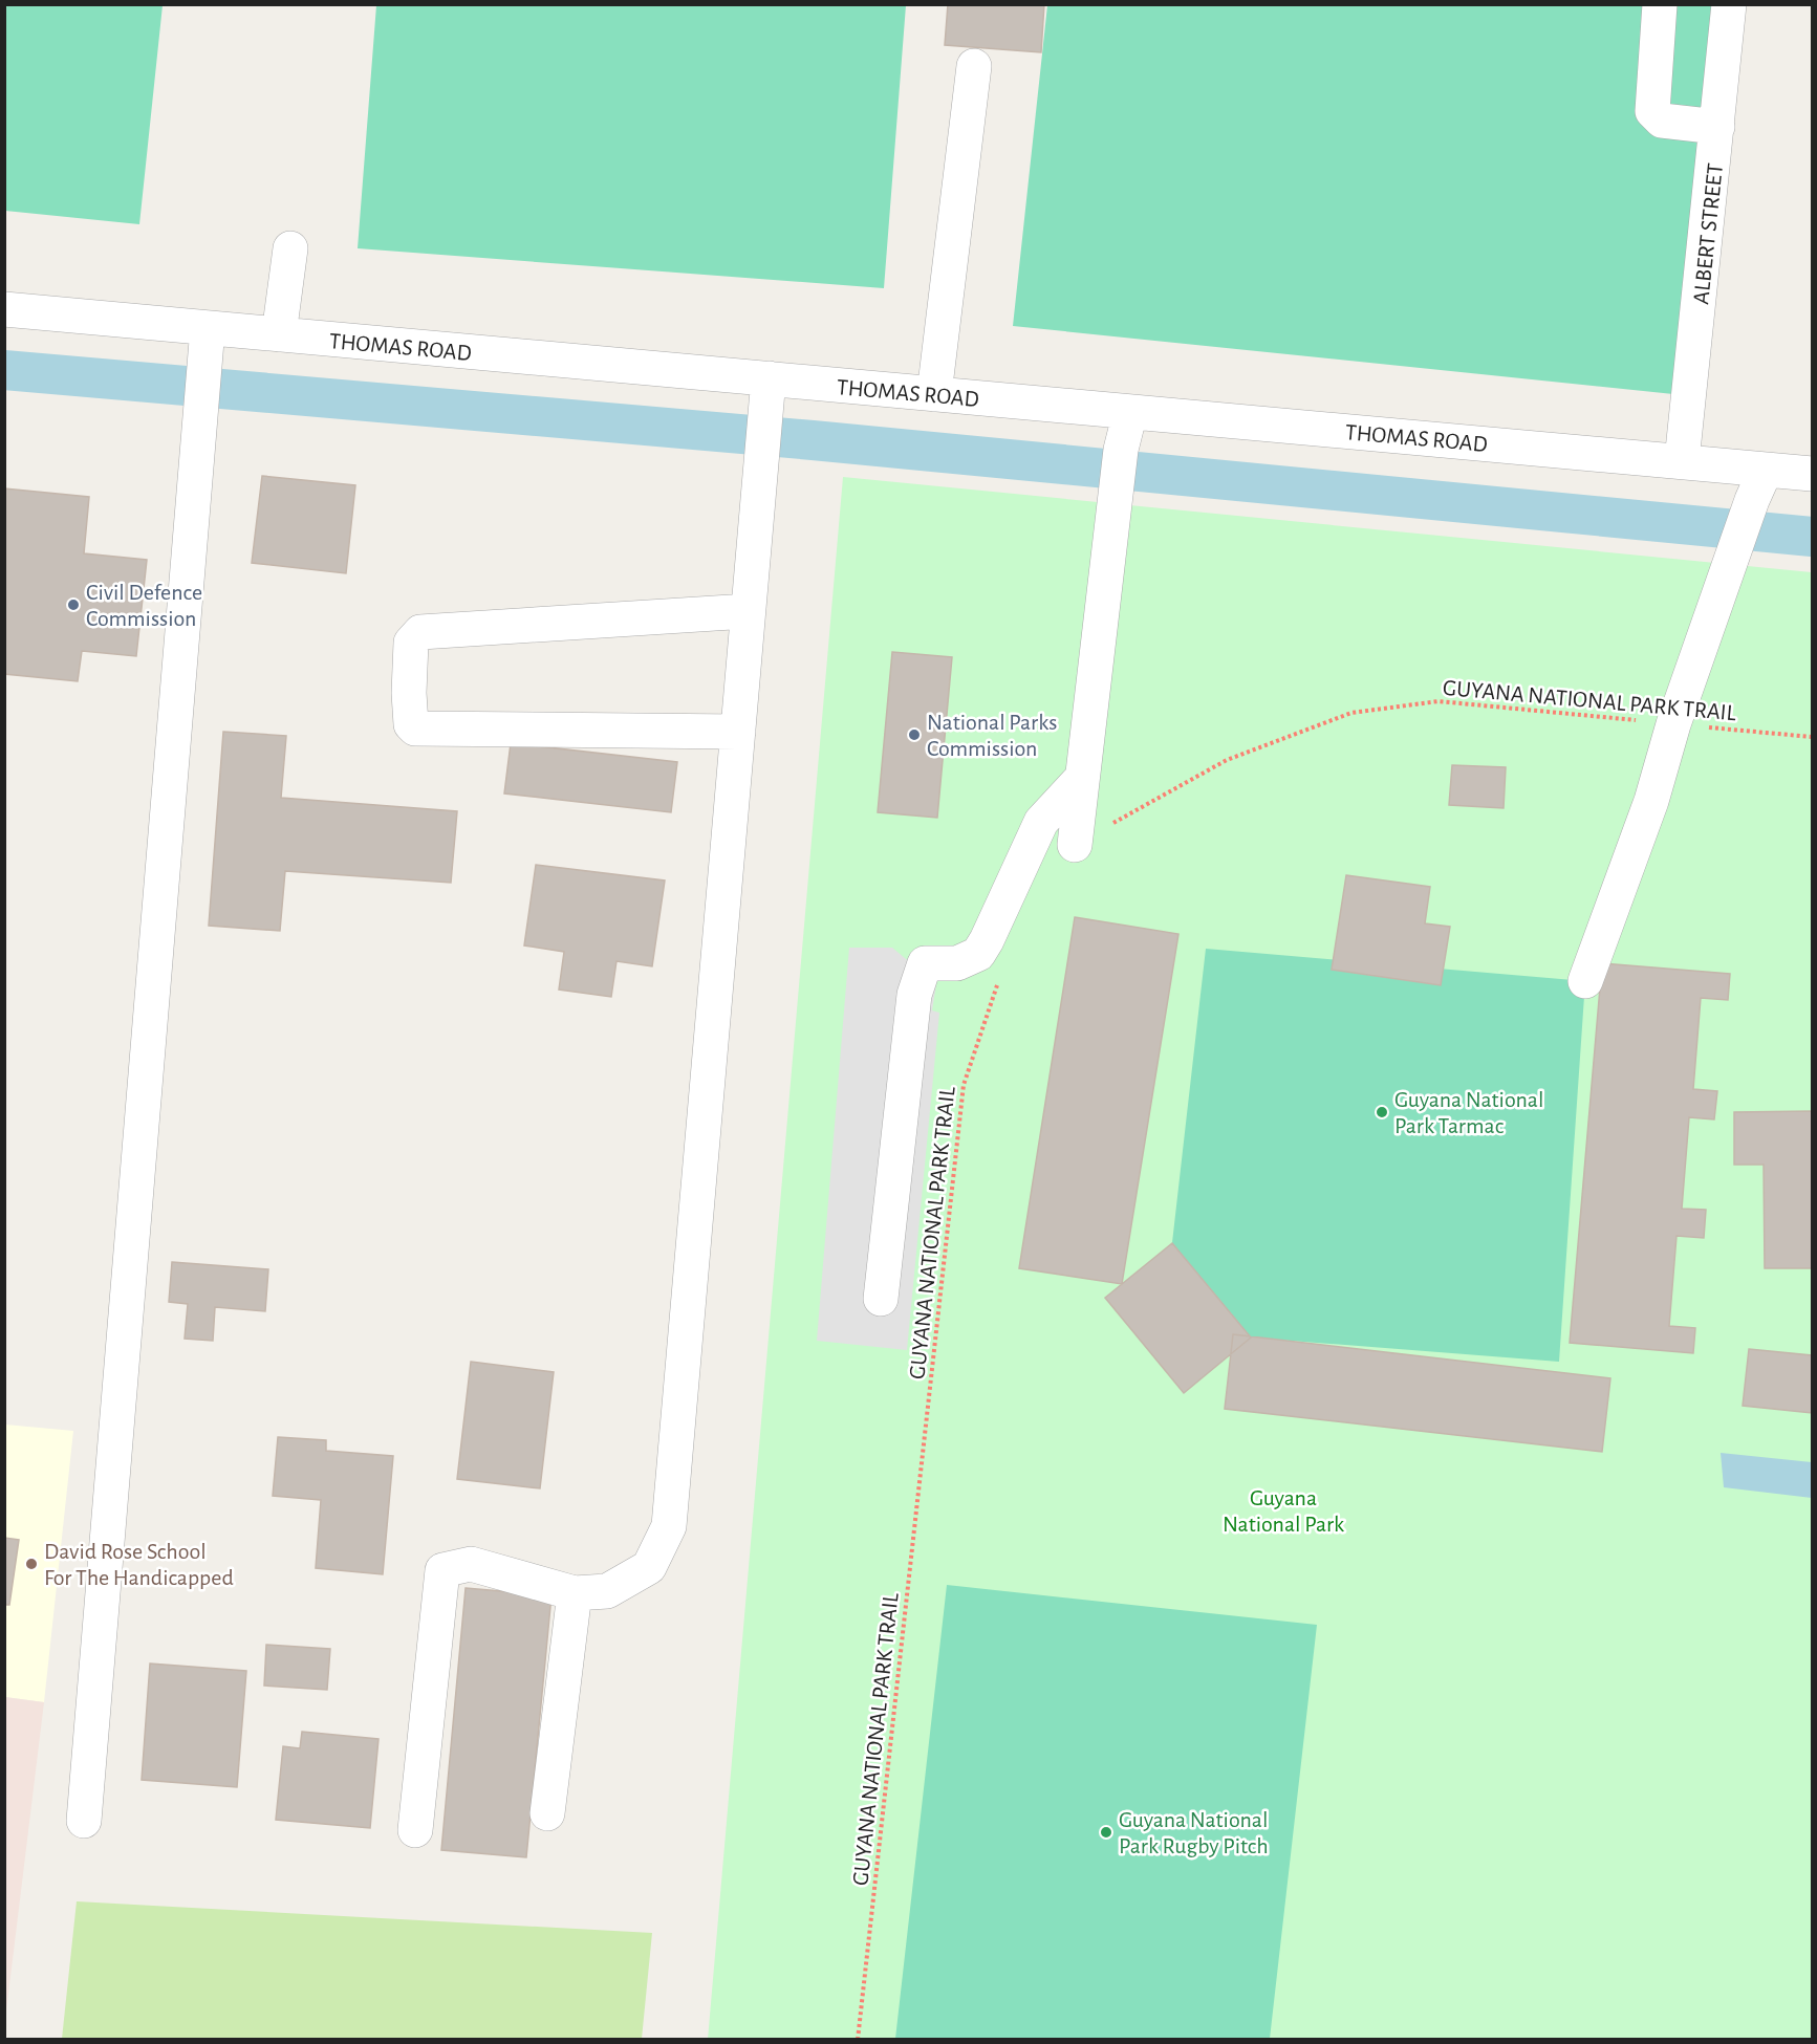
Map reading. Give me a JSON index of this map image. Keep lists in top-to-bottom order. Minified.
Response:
{"streets":{"street":["ALBERT STREET","THOMAS ROAD"],"path":["GUYANA NATIONAL PARK TRAIL"]},"crossings":[["ALBERT STREET","THOMAS ROAD"]],"parks":["Guyana National Park"],"places":["Civil Defence Commission","National Parks Commission","Guyana National Park Tarmac","David Rose School For The Handicapped","Guyana National Park Rugby Pitch"]}
